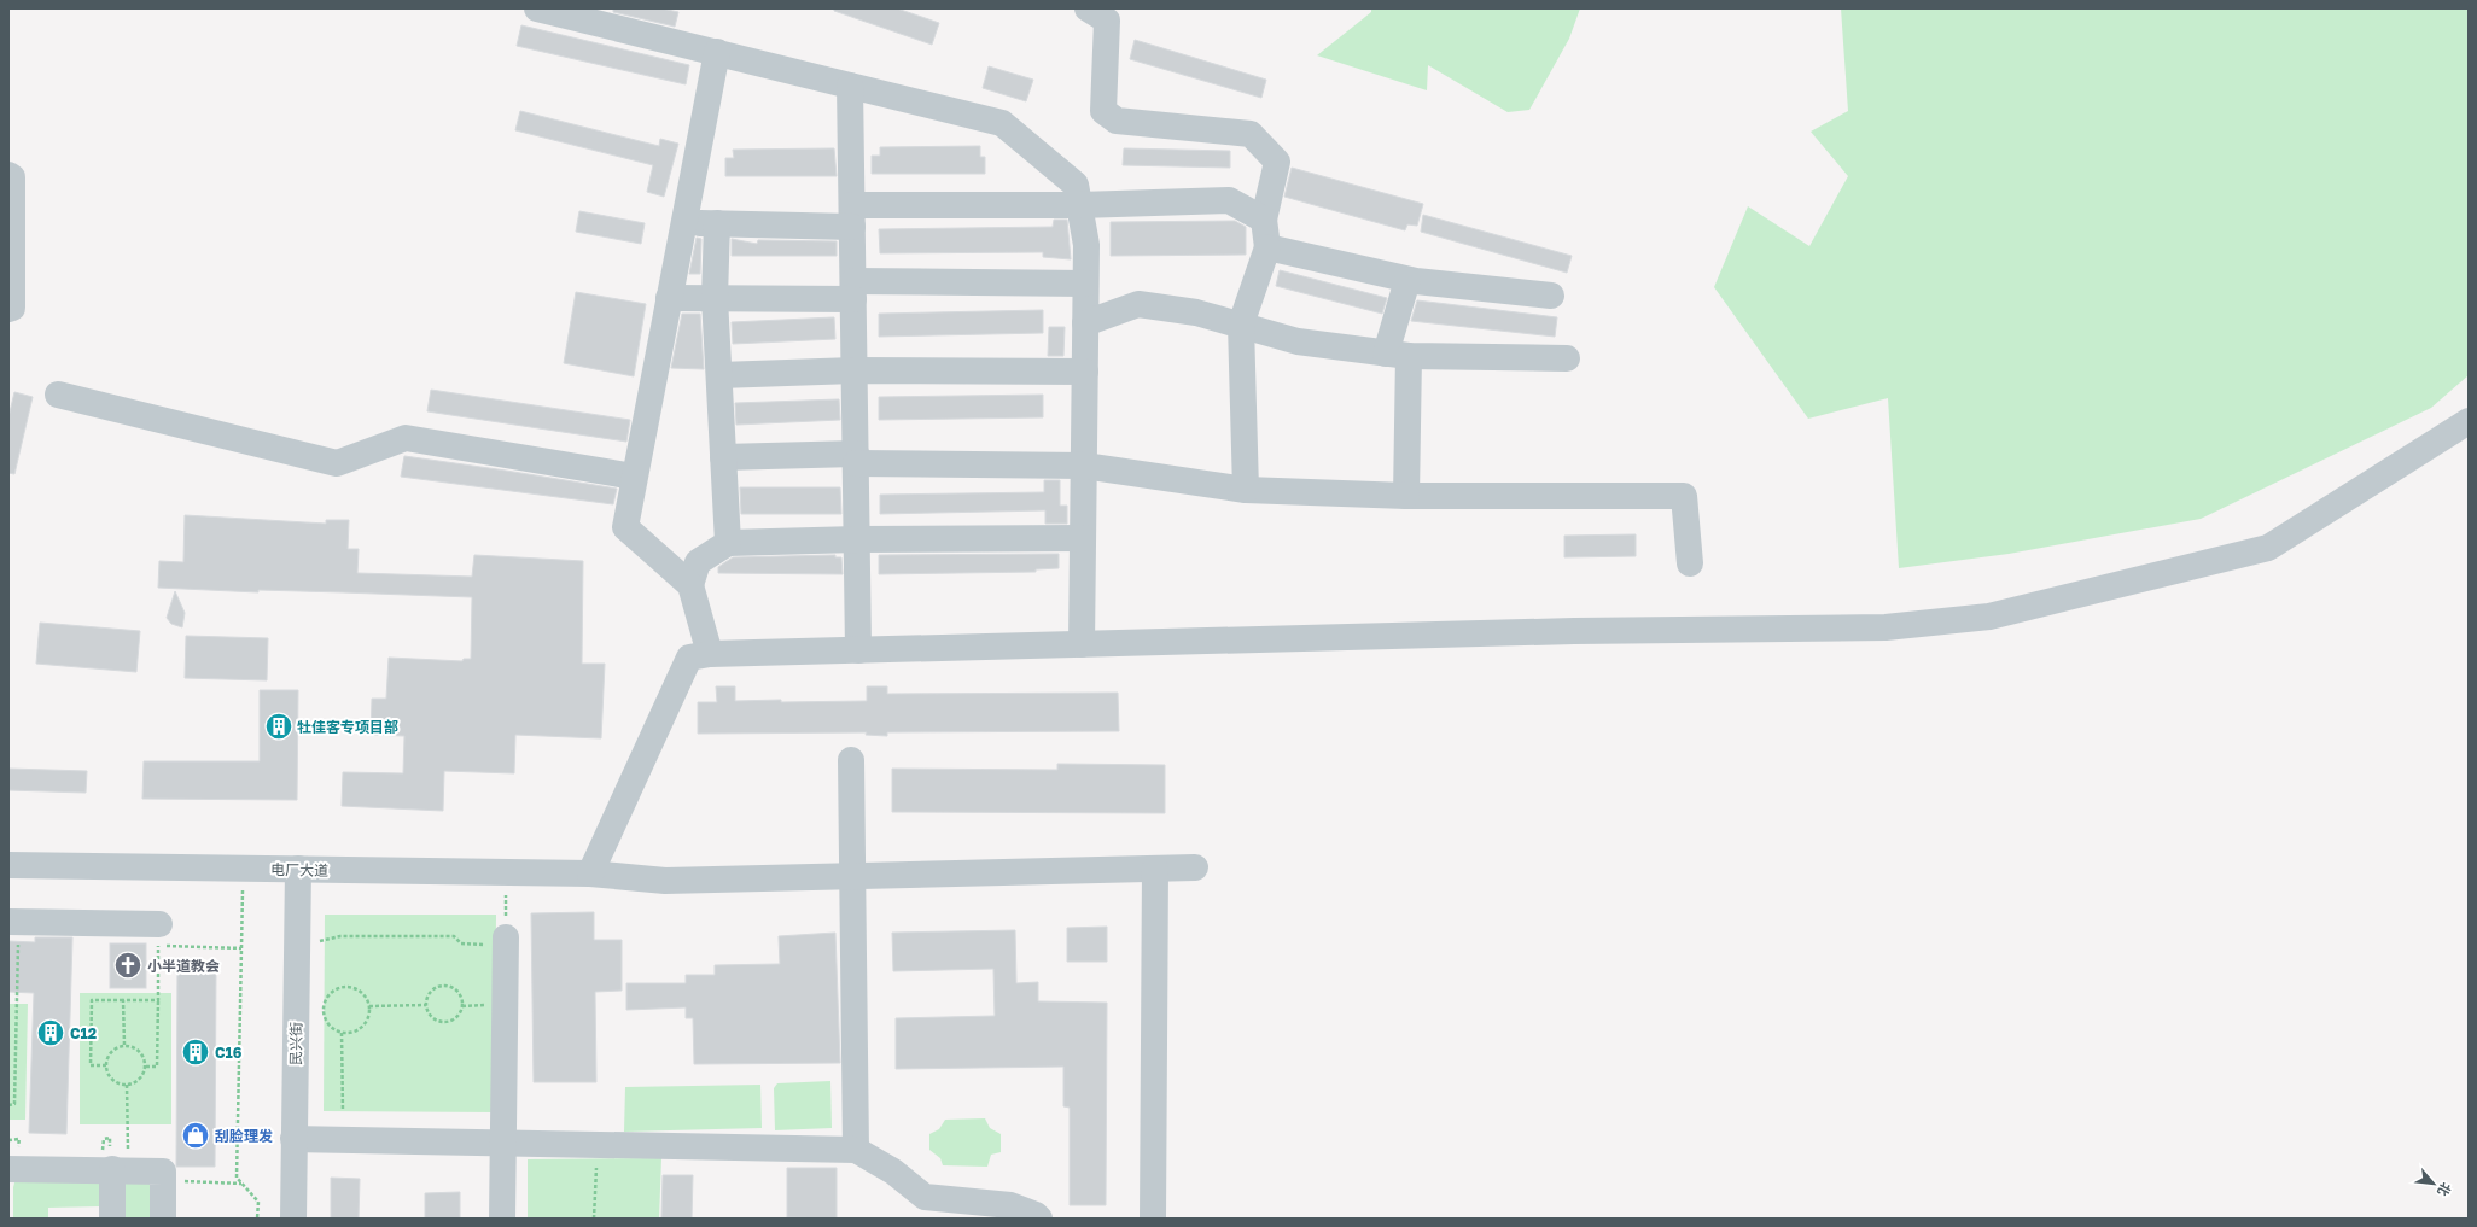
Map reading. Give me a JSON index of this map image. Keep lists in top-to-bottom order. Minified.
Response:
{"streets":{"street":["电厂大道","民兴街"]},"crossings":[["电厂大道","民兴街"]],"places":{"building":["牡佳客专项目部","C12","C16"],"church":["小半道教会"],"shop":["刮脸理发"]},"north":"bottom right"}
